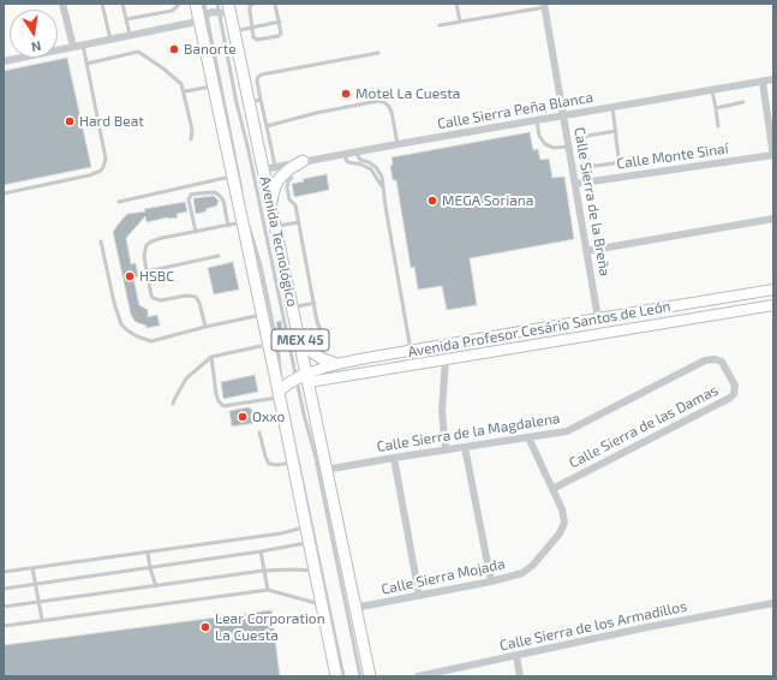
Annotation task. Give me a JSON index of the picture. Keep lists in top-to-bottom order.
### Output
{
  "streets": {
    "main road": ["Avenida Tecnológico", "MEX 45"],
    "street": [
      "Calle Sierra Peña Blanca",
      "Calle Monte Sinaí",
      "Calle Sierra de la Breña",
      "Avenida Profesor Cesário Santos de León",
      "Calle Sierra de las Damas",
      "Calle Sierra de la Magdalena",
      "Calle Sierra Mojada",
      "Calle Sierra de los Armadillos"
    ]
  },
  "crossings": [
    ["Calle Sierra Peña Blanca", "Calle Sierra de la Breña"],
    ["Calle Sierra Peña Blanca", "Avenida Tecnológico"],
    ["Calle Monte Sinaí", "Calle Sierra de la Breña"],
    ["Calle Sierra de la Breña", "Avenida Profesor Cesário Santos de León"],
    ["Avenida Tecnológico", "Avenida Profesor Cesário Santos de León"],
    ["Avenida Tecnológico", "Calle Sierra de la Magdalena"],
    ["Avenida Tecnológico", "Calle Sierra Mojada"],
    ["Calle Sierra de las Damas", "Calle Sierra de la Magdalena"],
    ["Calle Sierra de las Damas", "Calle Sierra Mojada"]
  ],
  "places": [
    "Banorte",
    "Motel La Cuesta",
    "Hard Beat",
    "MEGA Soriana",
    "HSBC",
    "Oxxo",
    "Lear Corporation La Cuesta"
  ],
  "north": "bottom"
}
